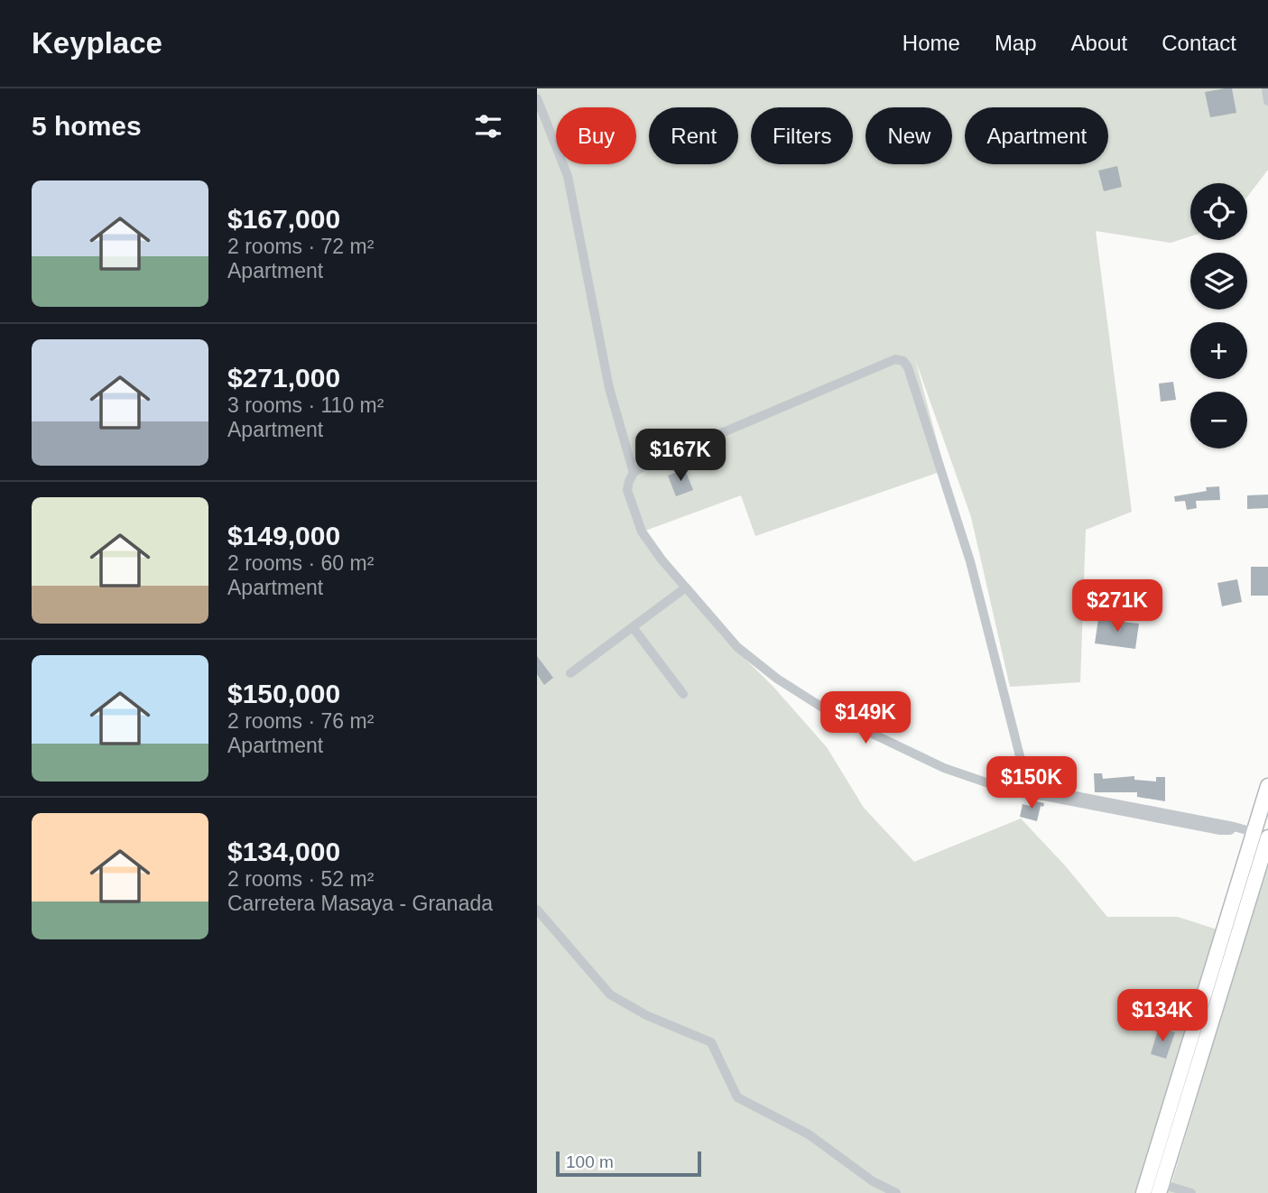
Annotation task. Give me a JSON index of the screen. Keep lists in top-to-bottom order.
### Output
{
  "scale_bar": "100 m",
  "page": {
    "header": "Keyplace",
    "nav": [
      "Home",
      "Map",
      "About",
      "Contact"
    ],
    "heading": "5 homes",
    "chip": [
      "Buy",
      "Rent",
      "Filters",
      "New",
      "Apartment"
    ],
    "list": [
      {
        "name": "$167,000",
        "note": "2 rooms · 72 m² · Apartment"
      },
      {
        "name": "$271,000",
        "note": "3 rooms · 110 m² · Apartment"
      },
      {
        "name": "$149,000",
        "note": "2 rooms · 60 m² · Apartment"
      },
      {
        "name": "$150,000",
        "note": "2 rooms · 76 m² · Apartment"
      },
      {
        "name": "$134,000",
        "note": "2 rooms · 52 m² · Carretera Masaya - Granada"
      }
    ],
    "map_buttons": ["+", "−"],
    "price": [
      "$167K",
      "$271K",
      "$149K",
      "$150K",
      "$134K"
    ],
    "scale": "100 m"
  }
}
